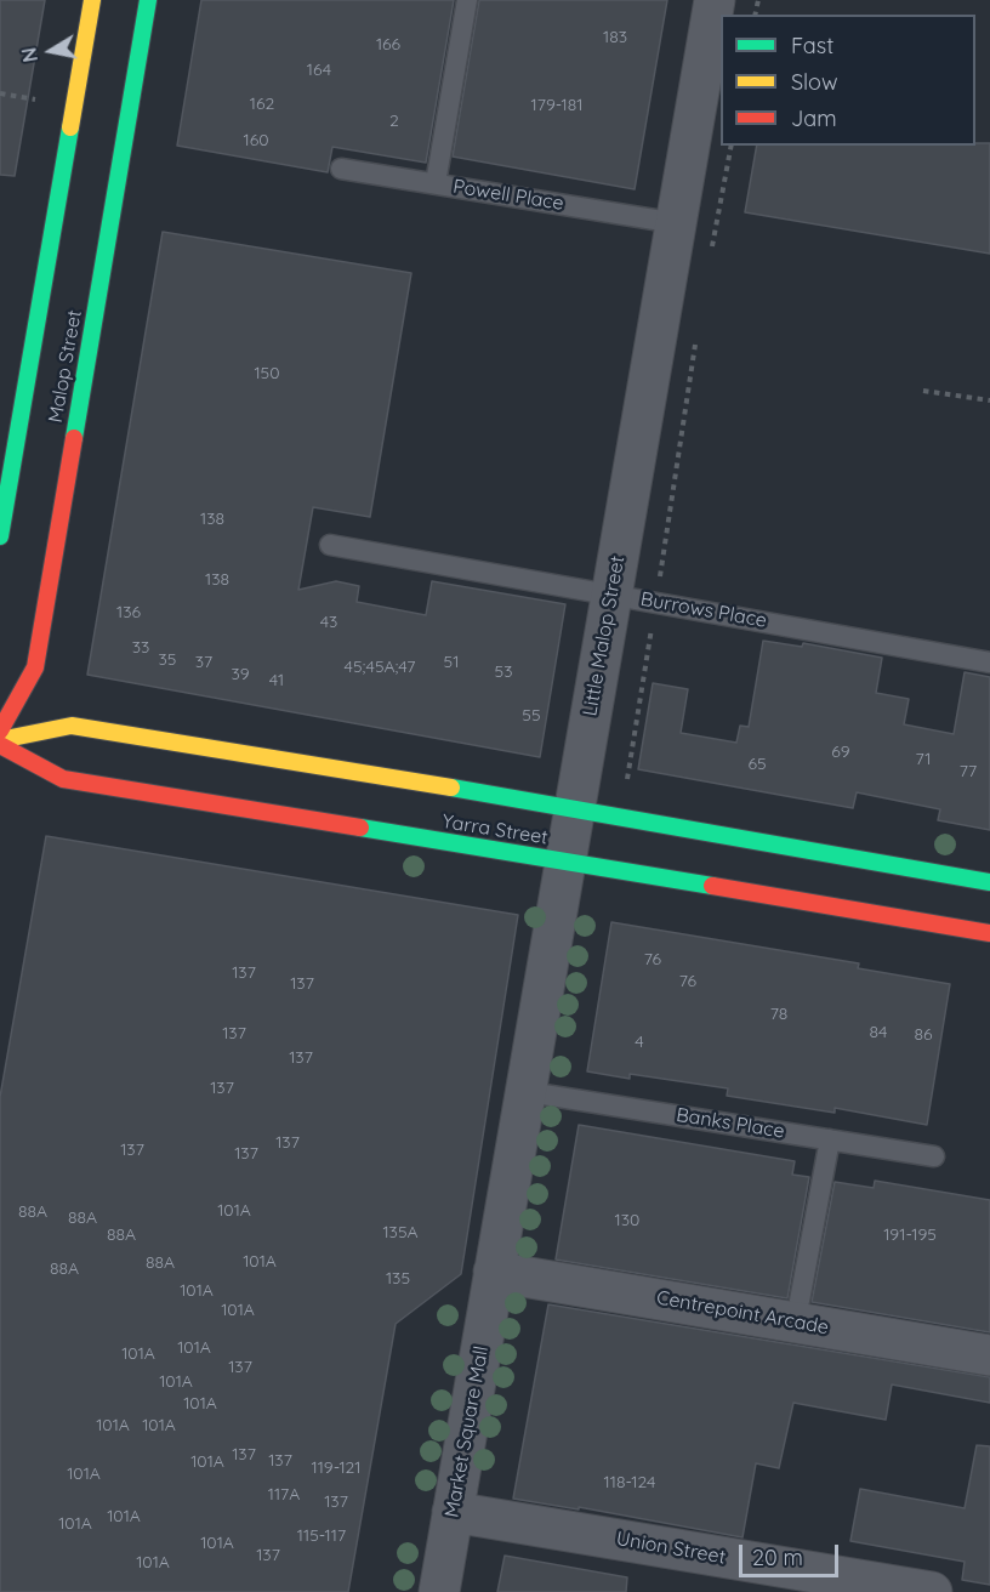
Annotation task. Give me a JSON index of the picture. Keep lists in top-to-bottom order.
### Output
{
  "streets": {
    "street": [
      "Malop Street",
      "Little Malop Street",
      "Yarra Street",
      "Centrepoint Arcade",
      "Market Square Mall",
      "Union Street"
    ],
    "lane": ["Powell Place", "Burrows Place", "Banks Place"]
  },
  "crossings": [
    ["Powell Place", "Little Malop Street"],
    ["Burrows Place", "Little Malop Street"],
    ["Little Malop Street", "Yarra Street"],
    ["Little Malop Street", "Banks Place"],
    ["Little Malop Street", "Centrepoint Arcade"],
    ["Little Malop Street", "Market Square Mall"],
    ["Centrepoint Arcade", "Market Square Mall"],
    ["Market Square Mall", "Union Street"]
  ],
  "house_numbers": [
    "183",
    "166",
    "164",
    "162",
    "179-181",
    "2",
    "160",
    "150",
    "138",
    "138",
    "136",
    "43",
    "33",
    "35",
    "37",
    "51",
    "45;45A;47",
    "53",
    "39",
    "41",
    "55",
    "69",
    "71",
    "65",
    "77",
    "76",
    "137",
    "76",
    "137",
    "78",
    "84",
    "137",
    "86",
    "4",
    "137",
    "137",
    "137",
    "137",
    "137",
    "101A",
    "88A",
    "88A",
    "130",
    "135A",
    "88A",
    "191-195",
    "101A",
    "88A",
    "88A",
    "135",
    "101A",
    "101A",
    "101A",
    "101A",
    "137",
    "101A",
    "101A",
    "101A",
    "101A",
    "137",
    "137",
    "101A",
    "119-121",
    "101A",
    "118-124",
    "117A",
    "137",
    "101A",
    "101A",
    "115-117",
    "101A",
    "137",
    "101A"
  ],
  "legend": ["Fast", "Slow", "Jam"],
  "scale_bar": "20 m",
  "north": "left"
}
